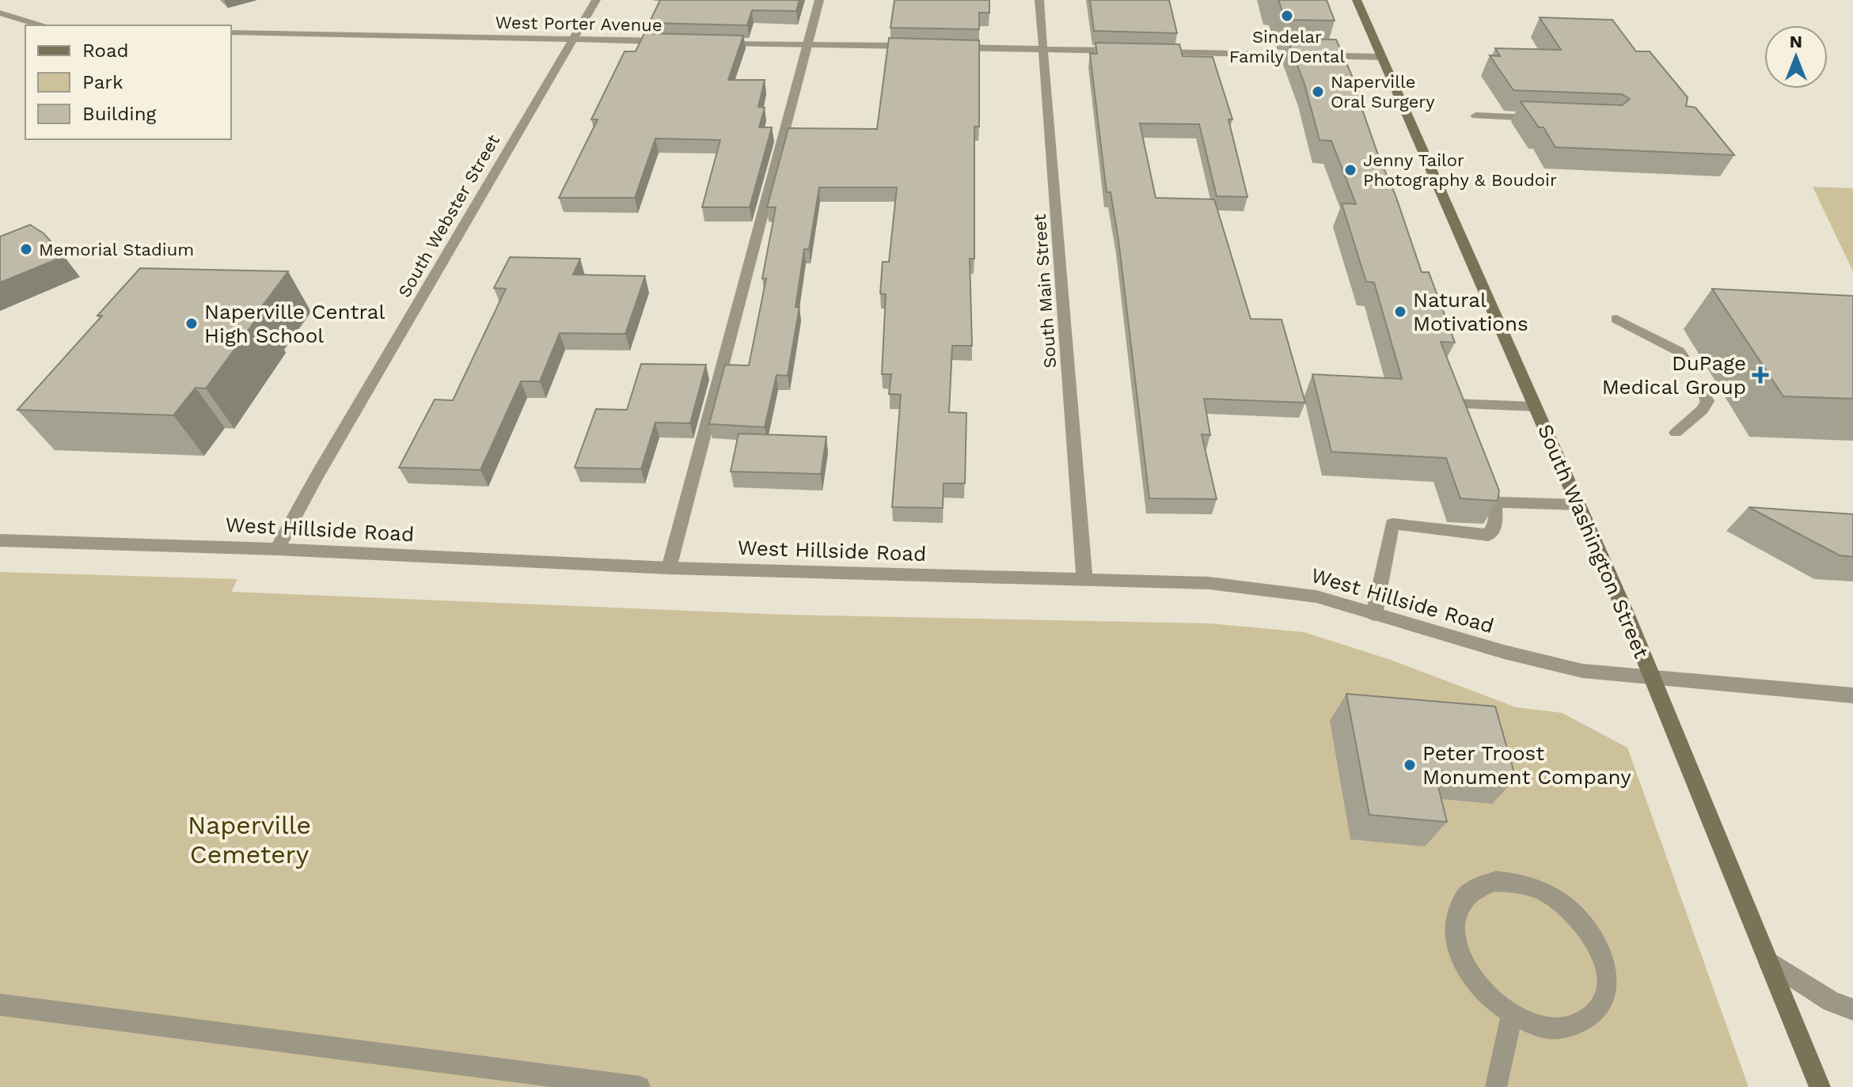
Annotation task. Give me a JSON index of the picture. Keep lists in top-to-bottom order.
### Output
{
  "streets": {
    "main road": ["South Washington Street"],
    "street": [
      "West Porter Avenue",
      "South Webster Street",
      "South Main Street",
      "West Hillside Road"
    ]
  },
  "crossings": [
    ["West Porter Avenue", "South Webster Street"],
    ["South Webster Street", "West Hillside Road"],
    ["South Main Street", "West Hillside Road"],
    ["West Hillside Road", "South Washington Street"]
  ],
  "parks": ["Naperville Cemetery"],
  "places": {
    "other": [
      "Sindelar Family Dental",
      "Naperville Oral Surgery",
      "Jenny Tailor Photography & Boudoir",
      "Memorial Stadium",
      "Natural Motivations",
      "Naperville Central High School",
      "Peter Troost Monument Company"
    ],
    "health": ["DuPage Medical Group"]
  },
  "legend": ["Road", "Park", "Building"],
  "north": "top"
}
